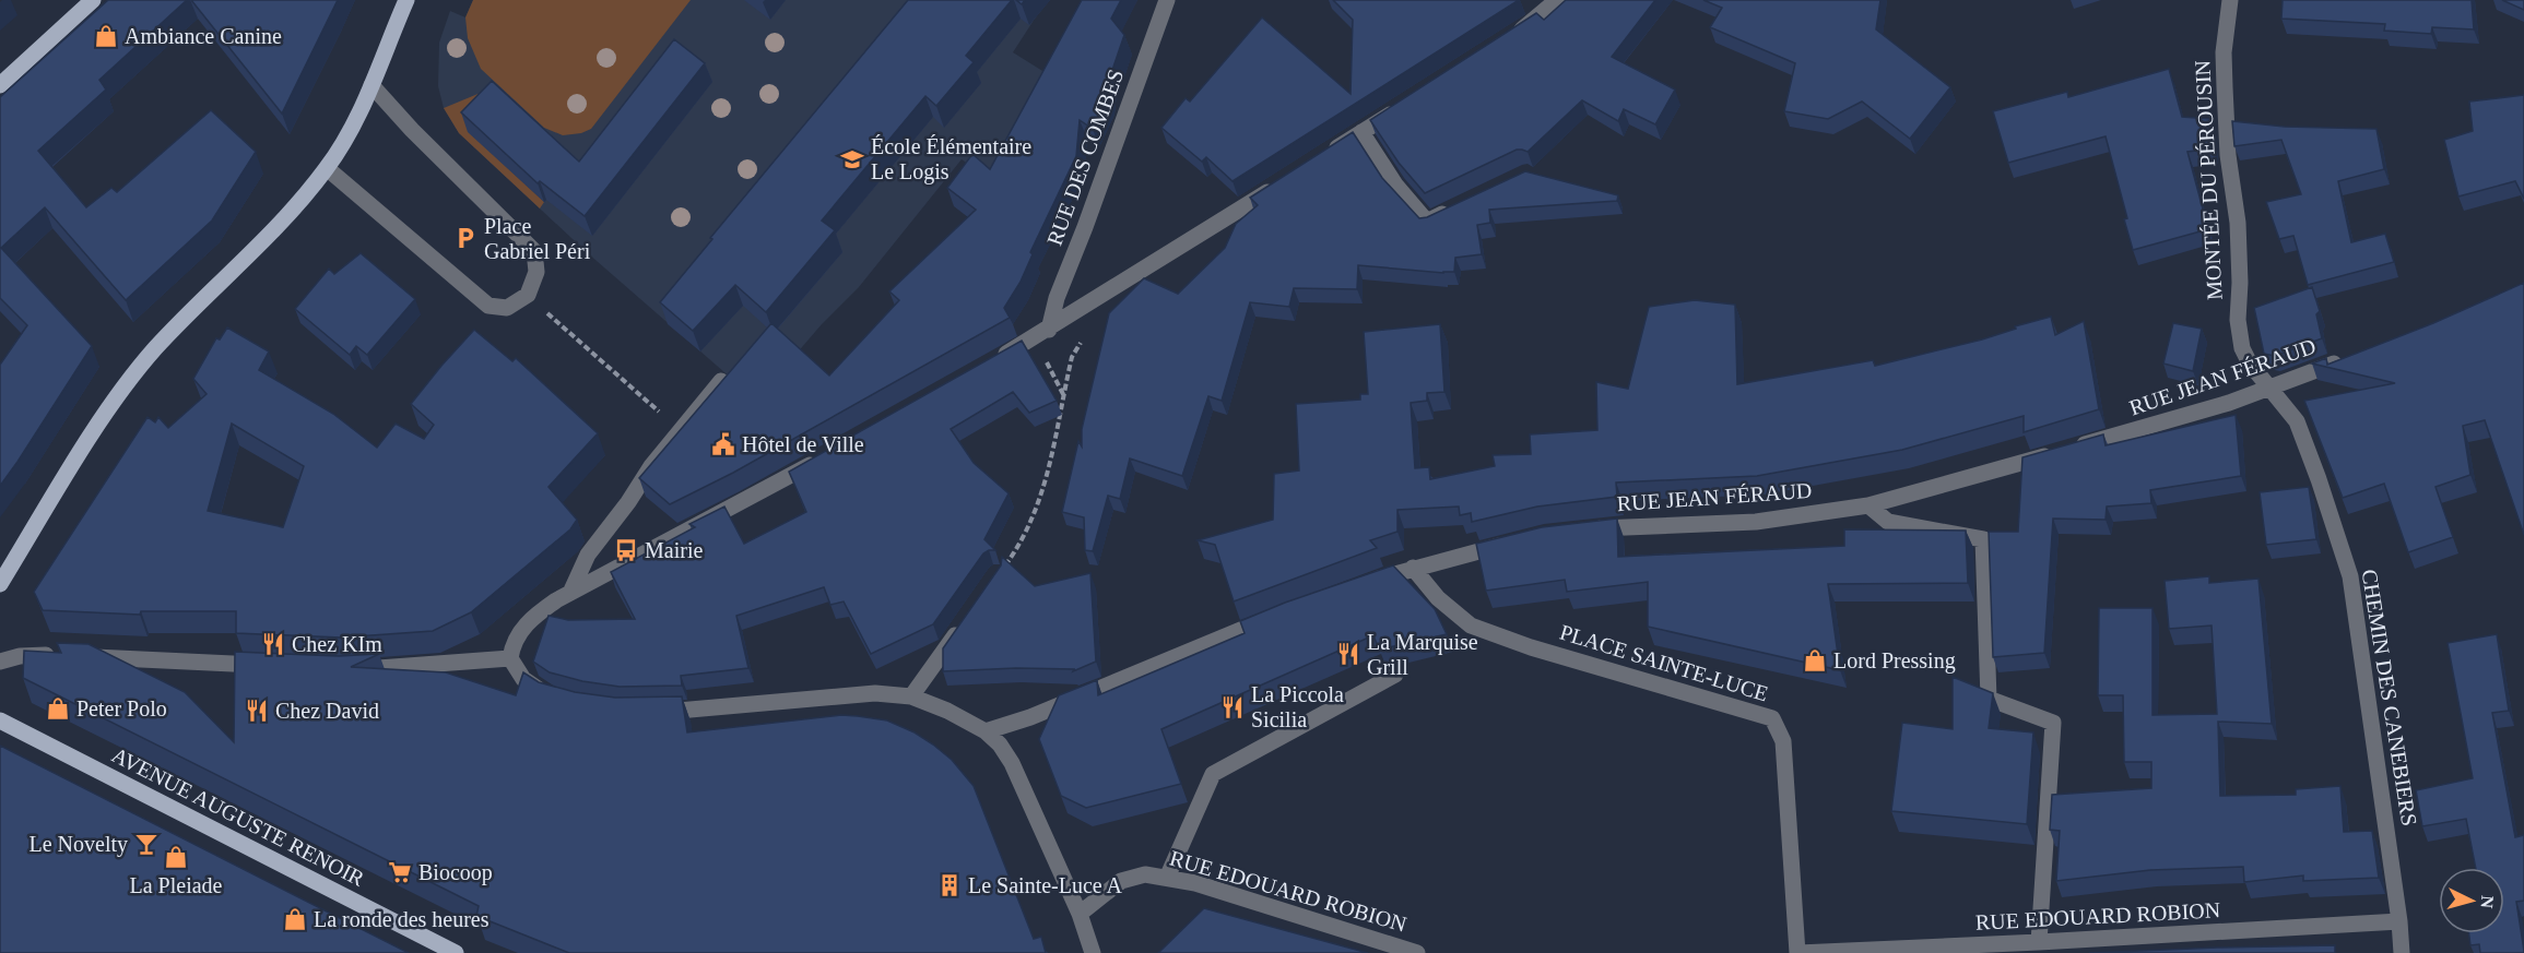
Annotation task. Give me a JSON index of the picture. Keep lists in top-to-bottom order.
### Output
{
  "streets": {
    "main road": ["AVENUE AUGUSTE RENOIR"],
    "street": [
      "RUE DES COMBES",
      "MONTÉE DU PÉROUSIN",
      "RUE JEAN FÉRAUD",
      "PLACE SAINTE-LUCE",
      "CHEMIN DES CANEBIERS",
      "RUE EDOUARD ROBION"
    ]
  },
  "crossings": [
    ["MONTÉE DU PÉROUSIN", "RUE JEAN FÉRAUD"],
    ["MONTÉE DU PÉROUSIN", "CHEMIN DES CANEBIERS"],
    ["RUE JEAN FÉRAUD", "CHEMIN DES CANEBIERS"],
    ["PLACE SAINTE-LUCE", "RUE EDOUARD ROBION"],
    ["CHEMIN DES CANEBIERS", "RUE EDOUARD ROBION"]
  ],
  "places": {
    "shop": [
      "Ambiance Canine",
      "Lord Pressing",
      "Peter Polo",
      "La Pleiade",
      "La ronde des heures"
    ],
    "school or university": ["École Élémentaire Le Logis"],
    "parking": ["Place Gabriel Péri"],
    "public building": ["Hôtel de Ville"],
    "bus stop": ["Mairie"],
    "restaurant": [
      "Chez KIm",
      "La Marquise Grill",
      "La Piccola Sicilia",
      "Chez David"
    ],
    "bar": ["Le Novelty"],
    "supermarket": ["Biocoop"],
    "building": ["Le Sainte-Luce A"]
  },
  "north": "right"
}
